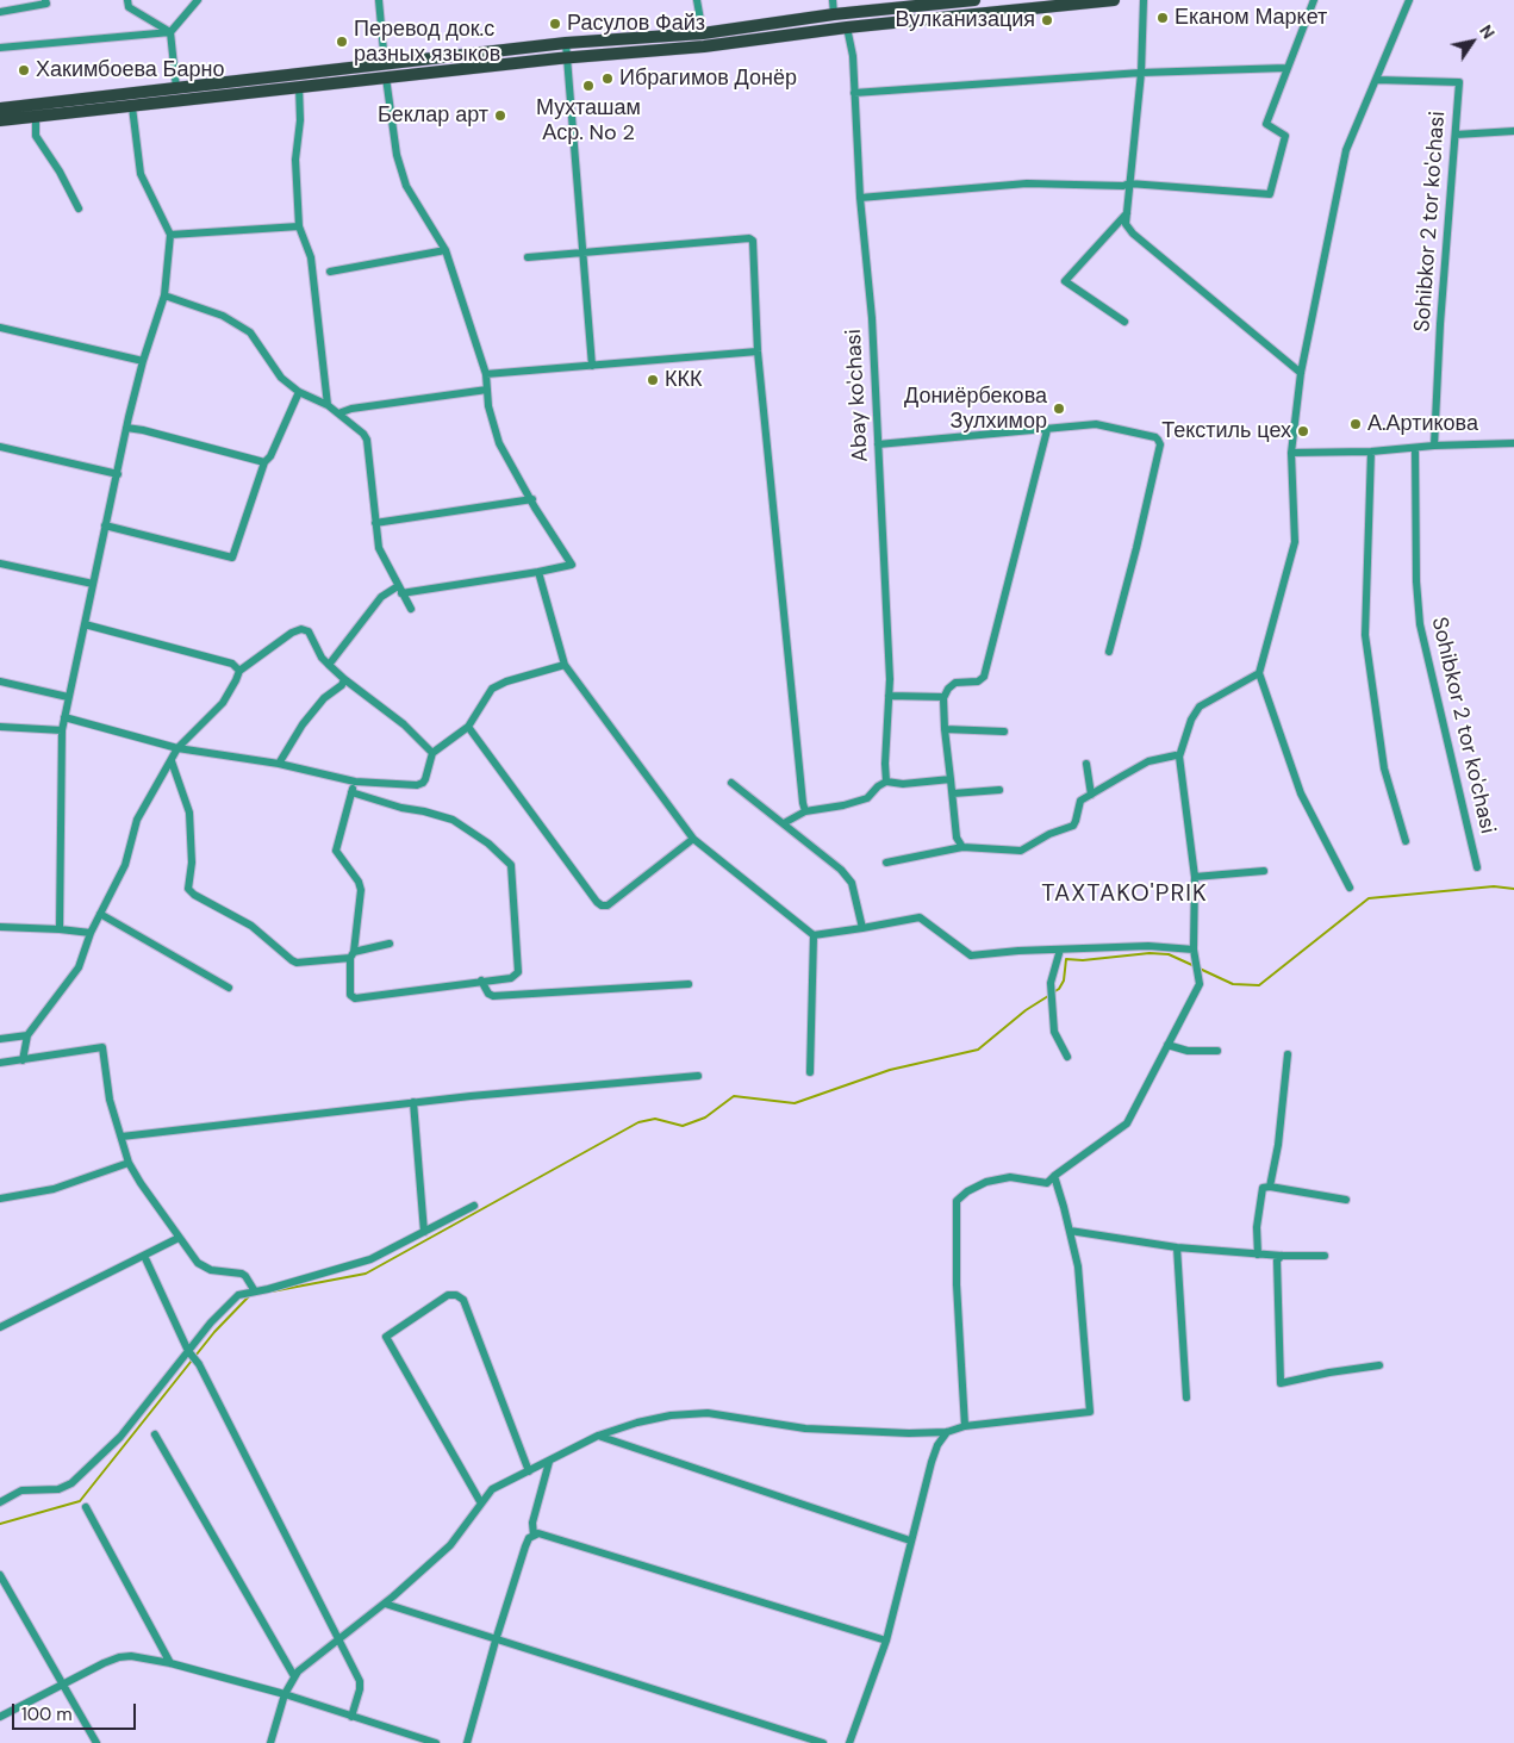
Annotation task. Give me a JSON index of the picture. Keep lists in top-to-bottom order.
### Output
{
  "streets": {
    "street": ["Sohibkor 2 tor ko'chasi", "Abay ko'chasi"]
  },
  "districts": ["TAXTAKO'PRIK"],
  "places": [
    "Еканом Маркет",
    "Вулканизация",
    "Расулов Файз",
    "Перевод док.с разных языков",
    "Хакимбоева Барно",
    "Ибрагимов Донёр",
    "Мухташам Аср. No 2",
    "Беклар арт",
    "ККК",
    "Дониёрбекова Зулхимор",
    "А.Артикова",
    "Текстиль цех"
  ],
  "scale_bar": "100 m",
  "north": "top right"
}
